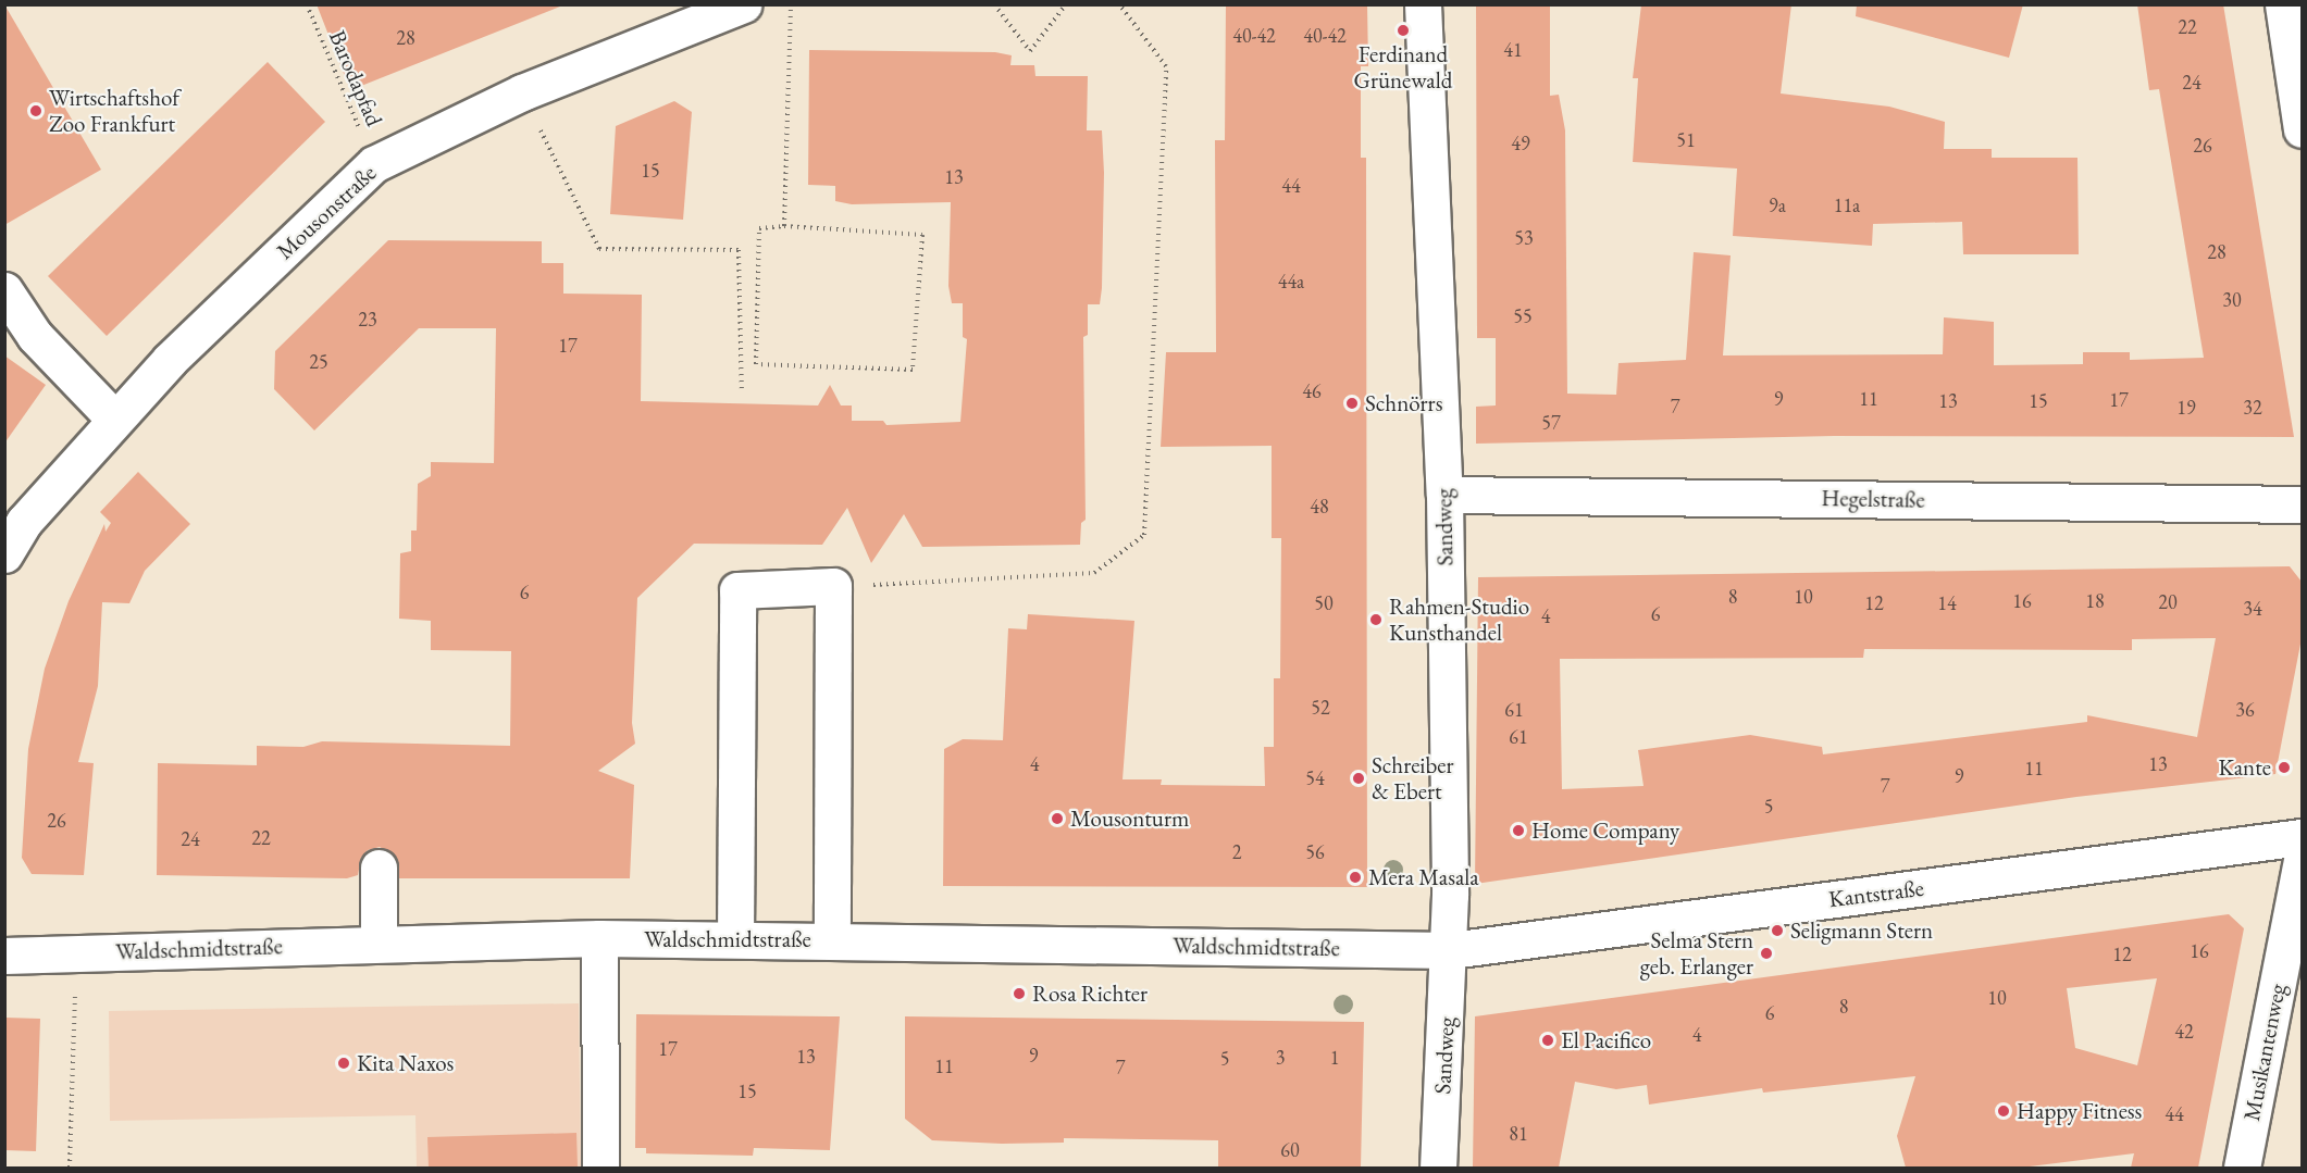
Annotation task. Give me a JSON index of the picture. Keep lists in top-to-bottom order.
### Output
{
  "streets": {
    "street": [
      "Mousonstraße",
      "Hegelstraße",
      "Sandweg",
      "Kantstraße",
      "Waldschmidtstraße",
      "Musikantenweg"
    ],
    "path": ["Barodapfad"]
  },
  "crossings": [
    ["Barodapfad", "Mousonstraße"],
    ["Hegelstraße", "Sandweg"],
    ["Sandweg", "Kantstraße"],
    ["Sandweg", "Waldschmidtstraße"],
    ["Kantstraße", "Waldschmidtstraße"]
  ],
  "places": [
    "Ferdinand Grünewald",
    "Wirtschaftshof Zoo Frankfurt",
    "Schnörrs",
    "Rahmen-Studio Kunsthandel",
    "Kante",
    "Schreiber & Ebert",
    "Mousonturm",
    "Home Company",
    "Mera Masala",
    "Seligmann Stern",
    "Selma Stern geb. Erlanger",
    "Rosa Richter",
    "El Pacifico",
    "Kita Naxos",
    "Happy Fitness"
  ],
  "house_numbers": [
    "22",
    "40-42",
    "40-42",
    "28",
    "41",
    "24",
    "51",
    "49",
    "26",
    "15",
    "13",
    "44",
    "9a",
    "11a",
    "53",
    "28",
    "44a",
    "30",
    "55",
    "23",
    "17",
    "25",
    "46",
    "9",
    "11",
    "17",
    "13",
    "15",
    "7",
    "19",
    "32",
    "57",
    "48",
    "6",
    "8",
    "10",
    "16",
    "18",
    "20",
    "50",
    "12",
    "14",
    "34",
    "6",
    "4",
    "52",
    "61",
    "36",
    "61",
    "4",
    "13",
    "11",
    "9",
    "54",
    "7",
    "5",
    "26",
    "22",
    "24",
    "2",
    "56",
    "16",
    "12",
    "10",
    "8",
    "6",
    "42",
    "4",
    "17",
    "9",
    "13",
    "3",
    "1",
    "5",
    "11",
    "7",
    "15",
    "44",
    "81",
    "60"
  ]
}
